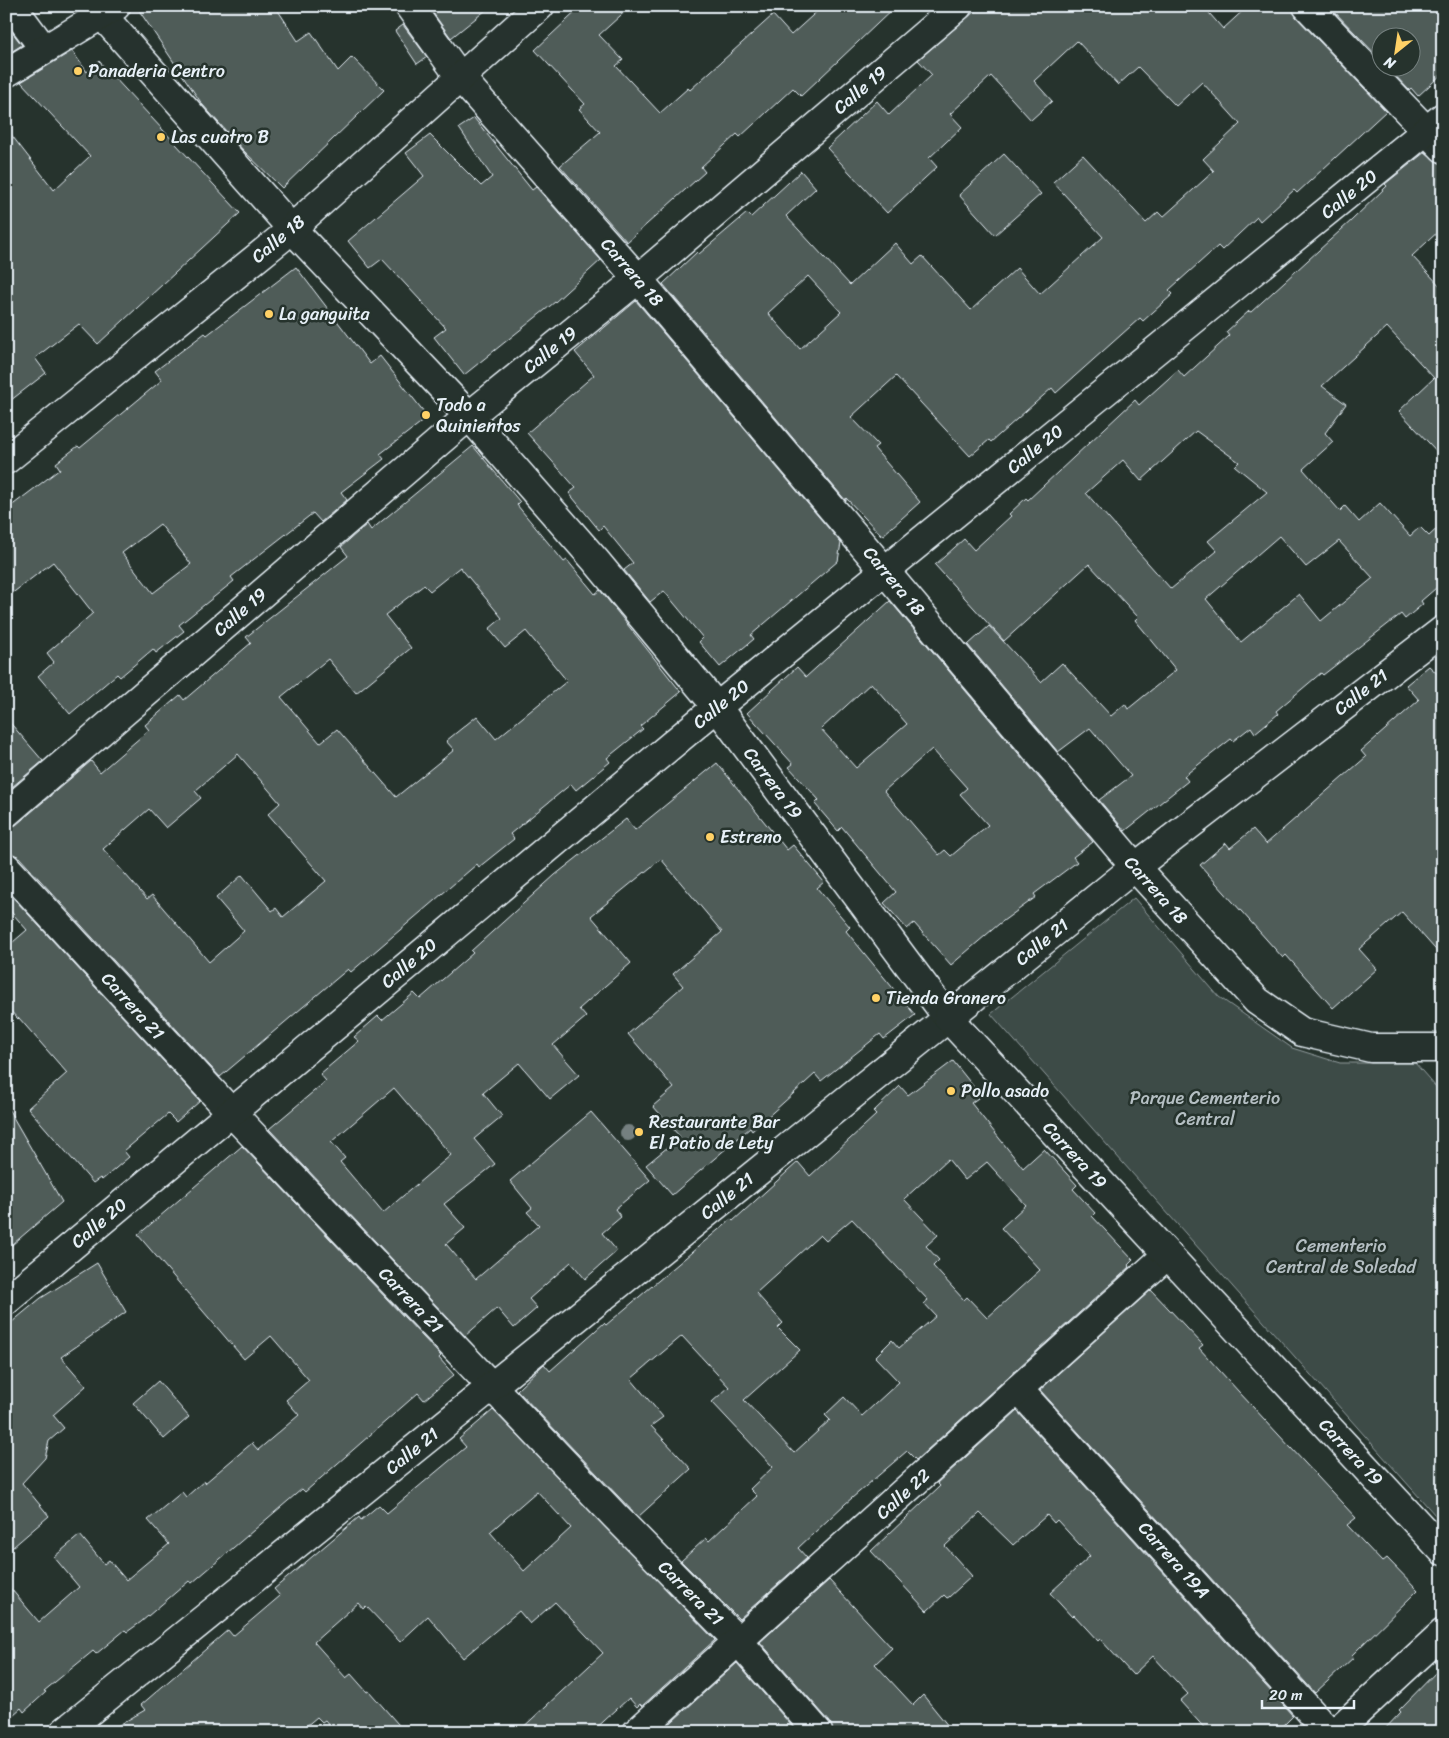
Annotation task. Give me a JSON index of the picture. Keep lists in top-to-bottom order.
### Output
{
  "streets": {
    "street": [
      "Calle 19",
      "Calle 20",
      "Calle 18",
      "Carrera 18",
      "Calle 21",
      "Carrera 19",
      "Carrera 21",
      "Calle 22",
      "Carrera 19A"
    ]
  },
  "crossings": [
    ["Calle 19", "Carrera 18"],
    ["Calle 19", "Carrera 19"],
    ["Calle 20", "Carrera 18"],
    ["Calle 20", "Carrera 19"],
    ["Calle 20", "Carrera 21"],
    ["Calle 18", "Carrera 18"],
    ["Calle 18", "Carrera 19"],
    ["Carrera 18", "Calle 21"],
    ["Calle 21", "Carrera 19"],
    ["Calle 21", "Carrera 21"],
    ["Carrera 19", "Calle 22"],
    ["Carrera 21", "Calle 22"],
    ["Calle 22", "Carrera 19A"]
  ],
  "parks": ["Parque Cementerio Central", "Cementerio Central de Soledad"],
  "places": [
    "Panaderia Centro",
    "Las cuatro B",
    "La ganguita",
    "Todo a Quinientos",
    "Estreno",
    "Tienda Granero",
    "Pollo asado",
    "Restaurante Bar El Patio de Lety"
  ],
  "scale_bar": "20 m",
  "north": "bottom left"
}
